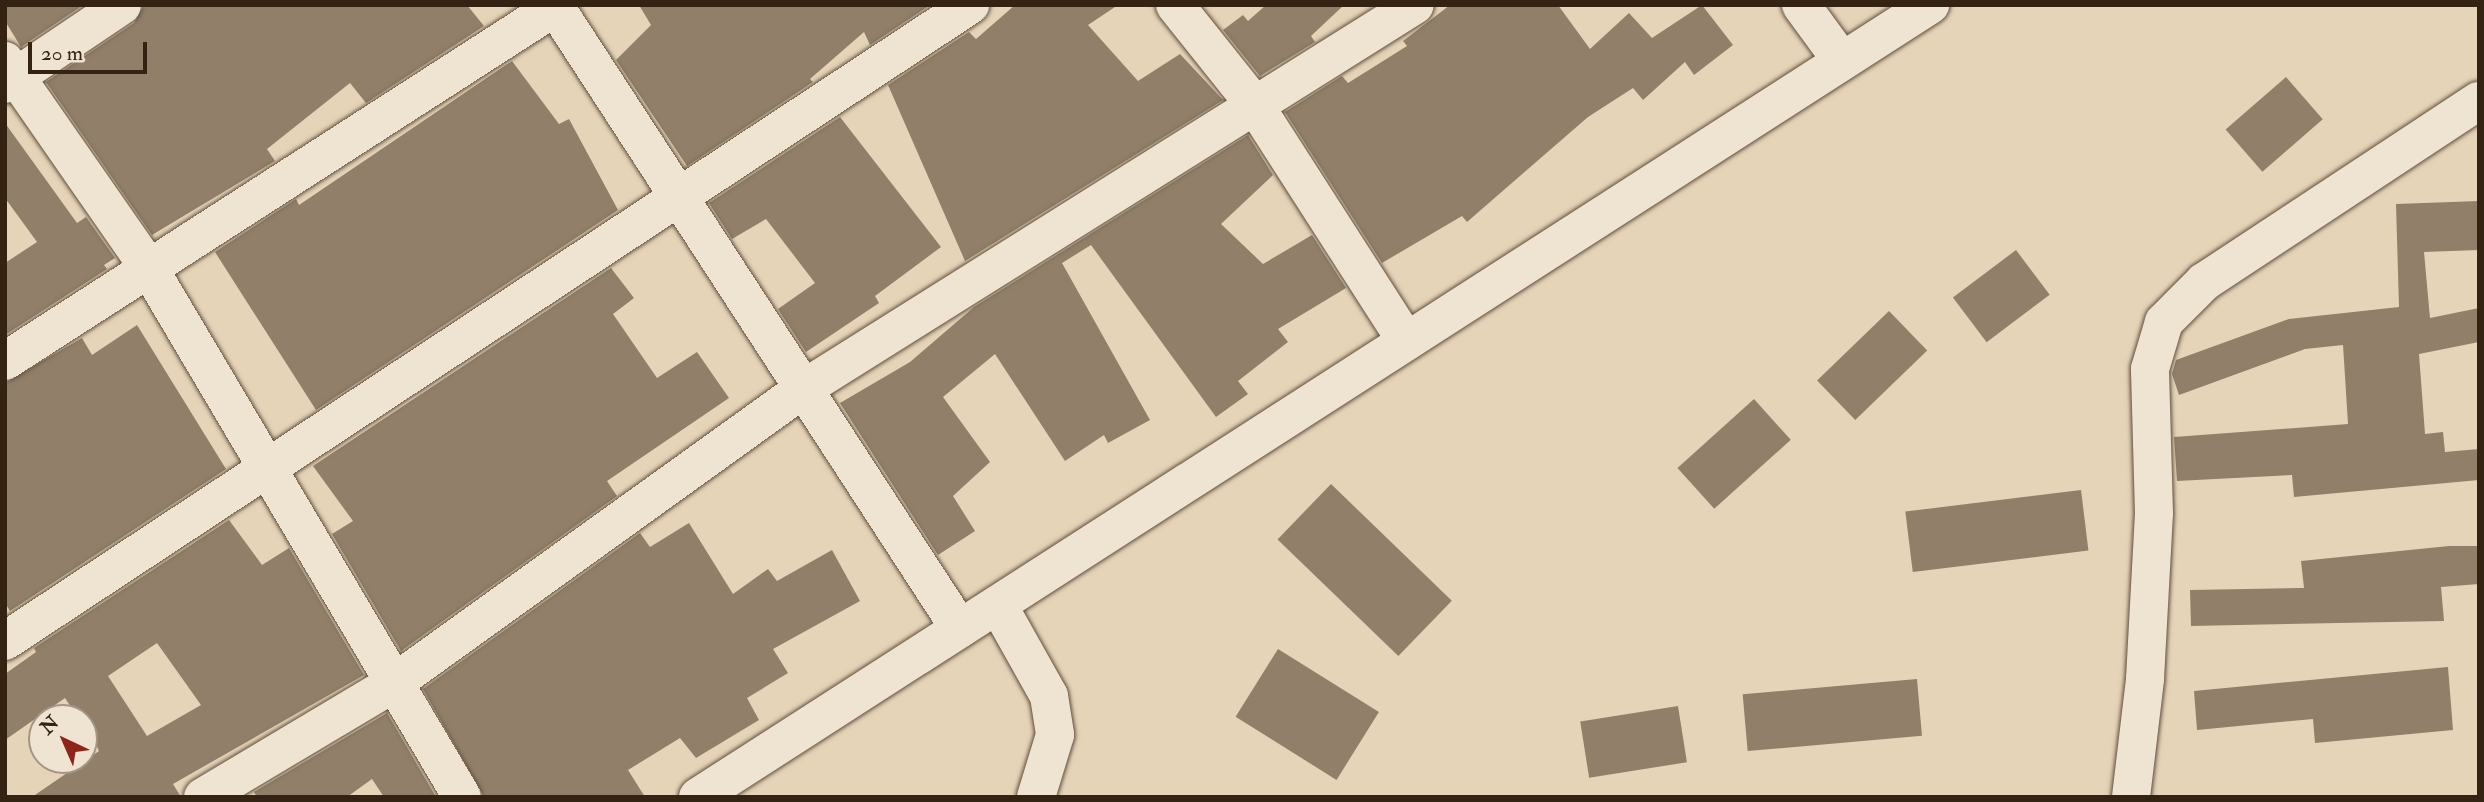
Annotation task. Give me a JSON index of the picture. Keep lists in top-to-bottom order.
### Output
{
  "scale_bar": "20 m",
  "north": "top left"
}
